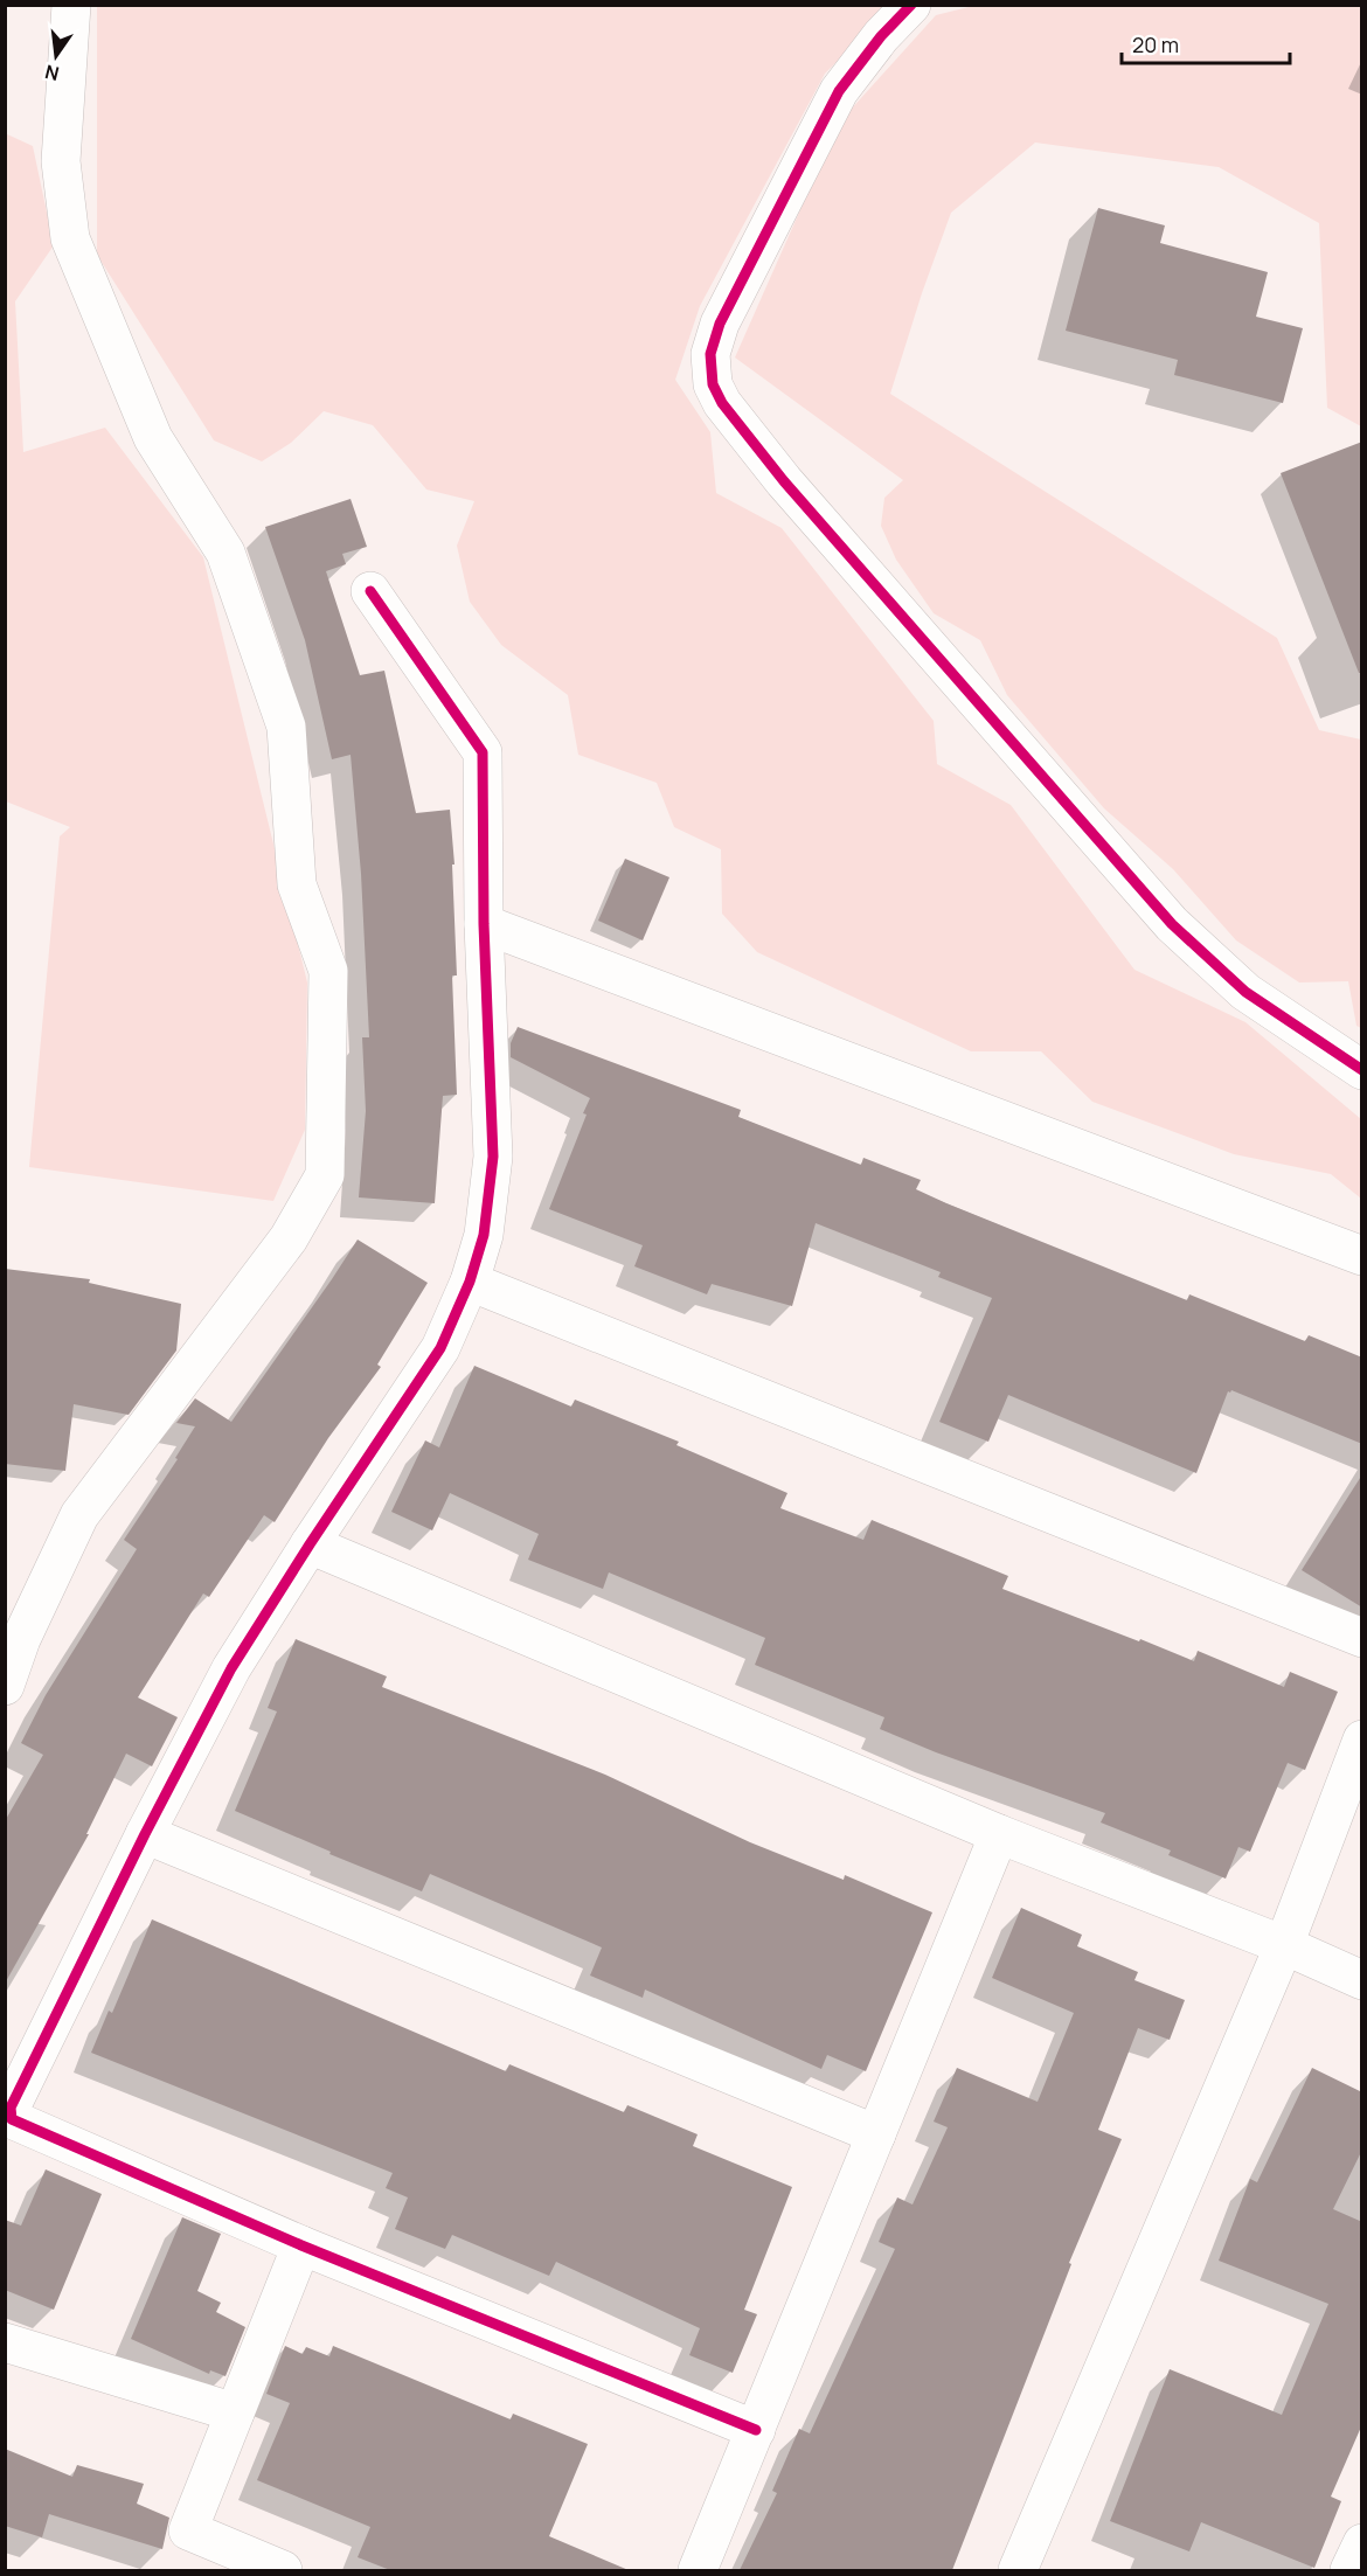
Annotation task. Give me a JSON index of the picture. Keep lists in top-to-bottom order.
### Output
{
  "scale_bar": "20 m",
  "north": "bottom"
}
